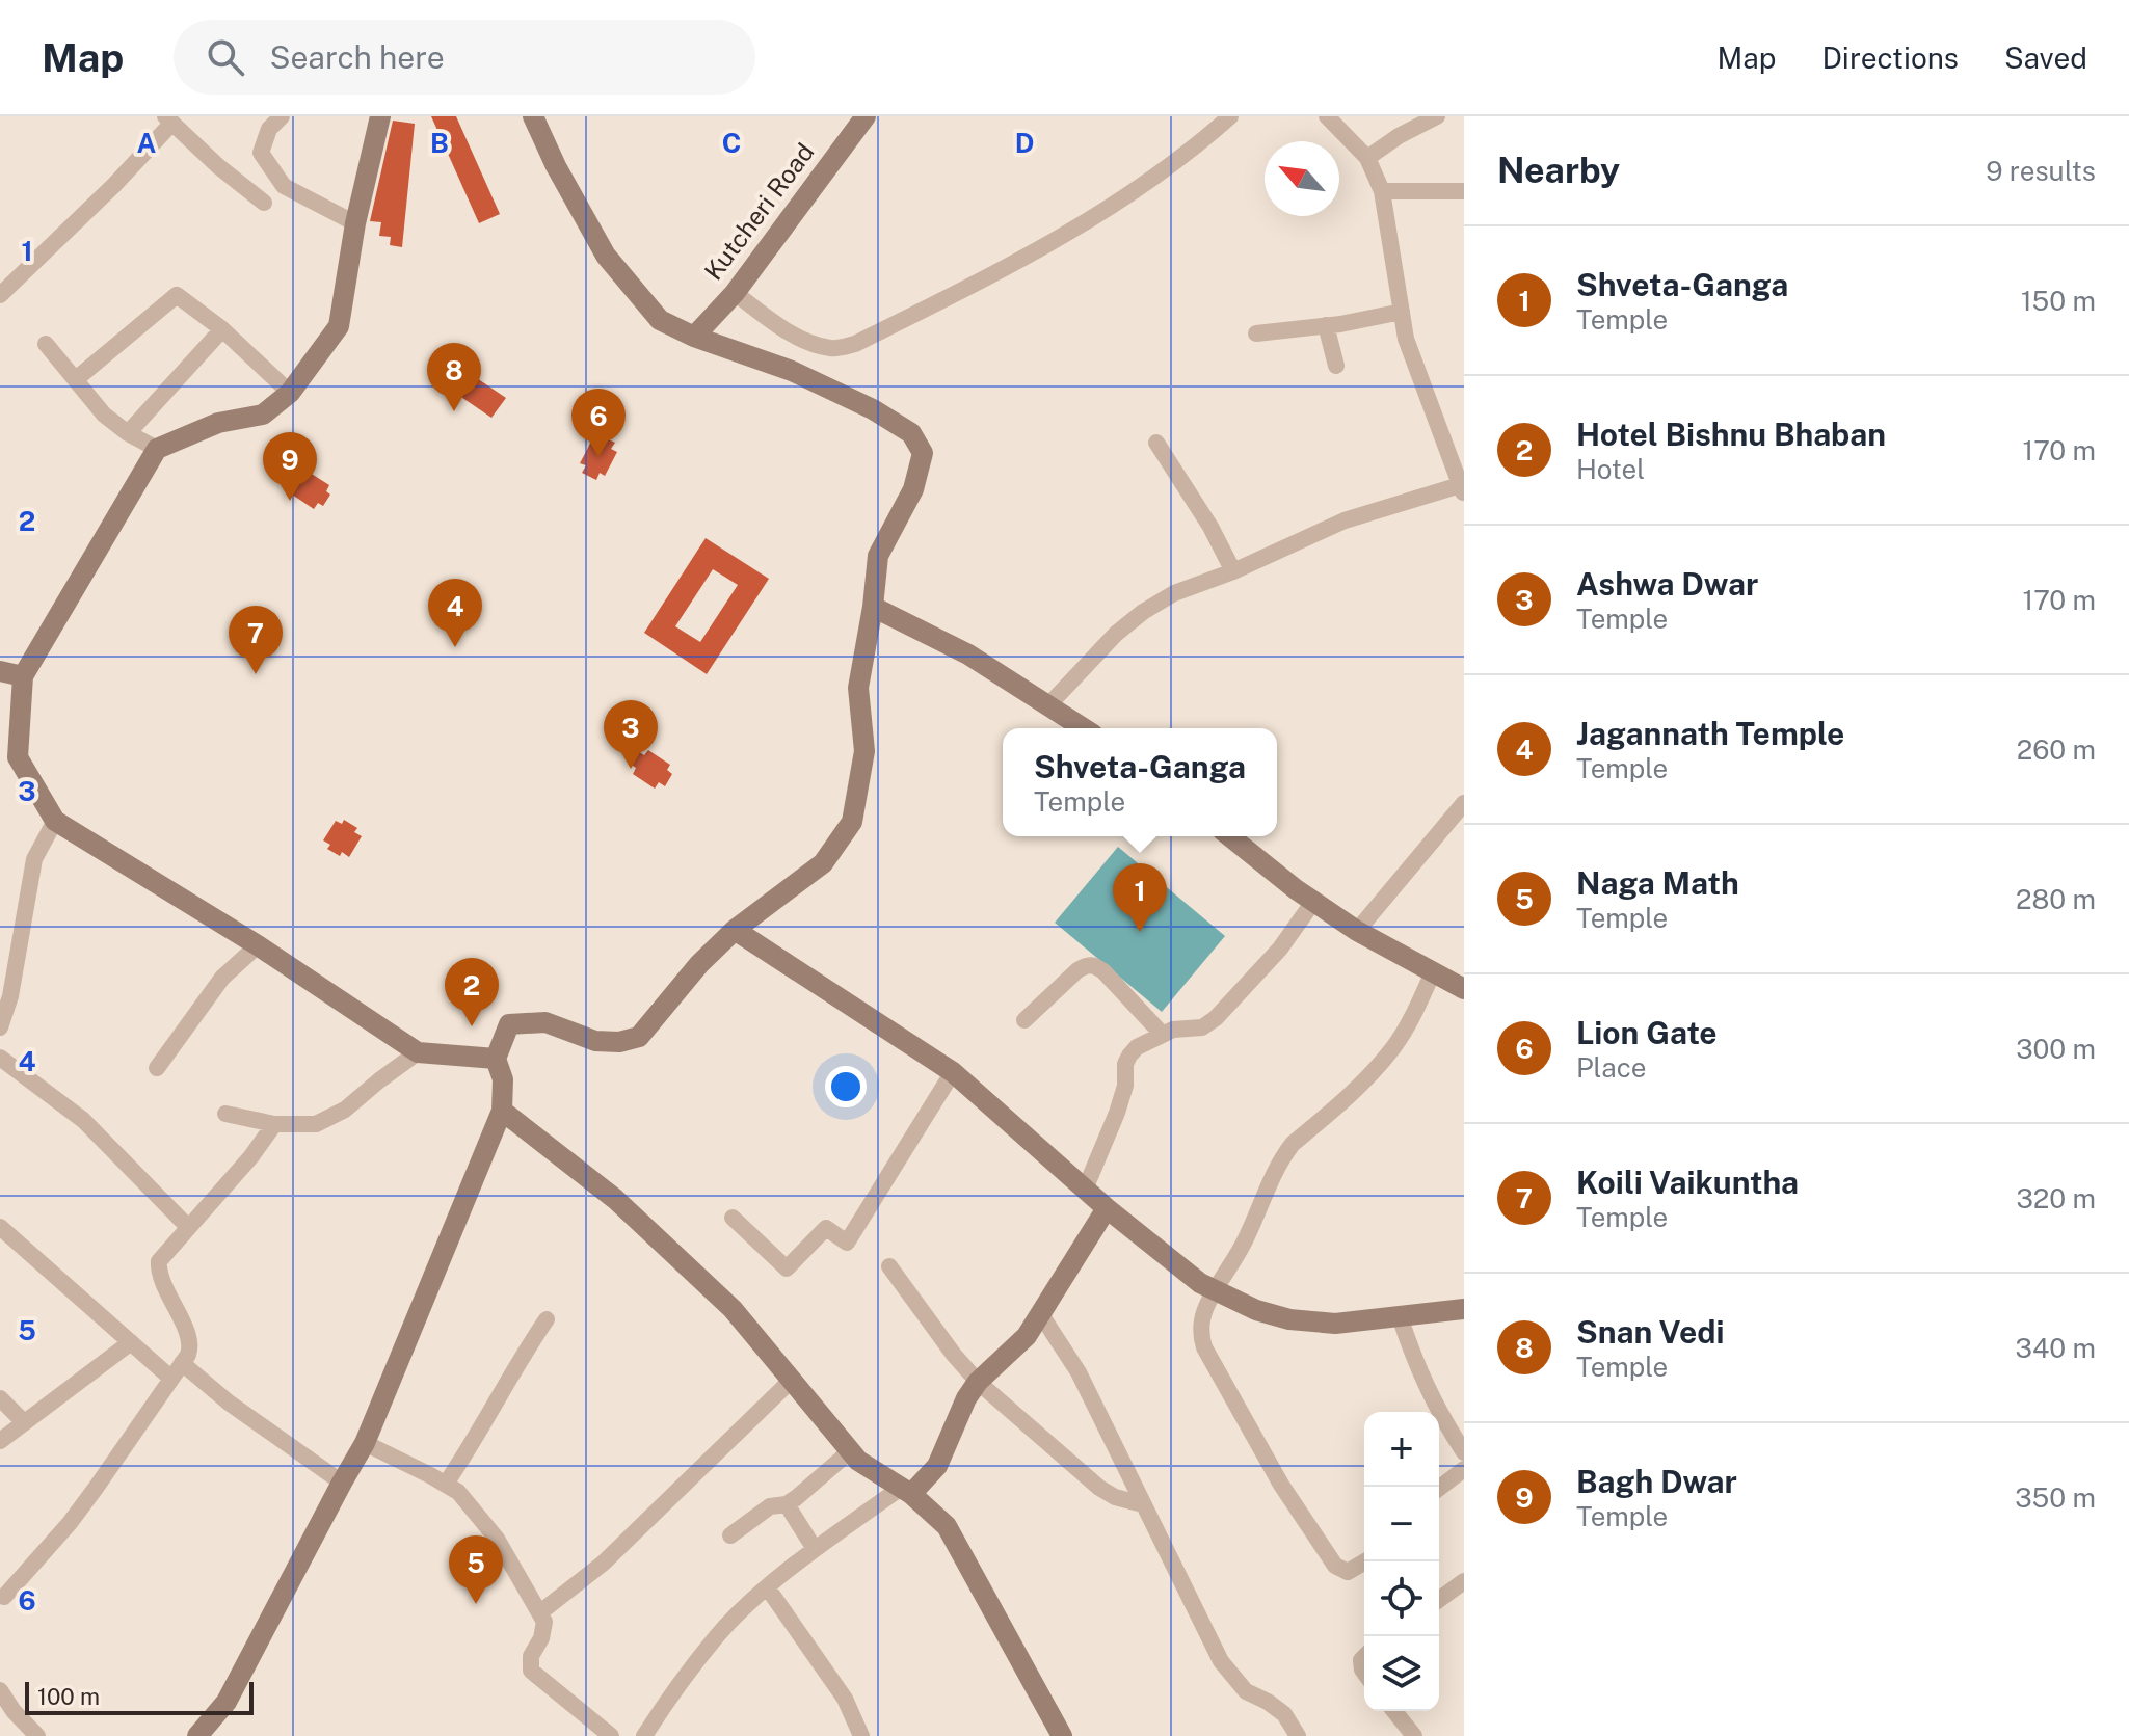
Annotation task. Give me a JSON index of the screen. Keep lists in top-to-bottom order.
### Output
{
  "streets": {
    "street": ["Kutcheri Road"]
  },
  "scale_bar": "100 m",
  "north": "top left",
  "page": {
    "header": "Map",
    "search": "Search here",
    "nav": ["Map", "Directions", "Saved"],
    "heading": ["Nearby", "9 results"],
    "list": [
      {
        "mark": "1",
        "name": "Shveta-Ganga",
        "note": "Temple",
        "value": "150 m"
      },
      {
        "mark": "2",
        "name": "Hotel Bishnu Bhaban",
        "note": "Hotel",
        "value": "170 m"
      },
      {
        "mark": "3",
        "name": "Ashwa Dwar",
        "note": "Temple",
        "value": "170 m"
      },
      {
        "mark": "4",
        "name": "Jagannath Temple",
        "note": "Temple",
        "value": "260 m"
      },
      {
        "mark": "5",
        "name": "Naga Math",
        "note": "Temple",
        "value": "280 m"
      },
      {
        "mark": "6",
        "name": "Lion Gate",
        "note": "Place",
        "value": "300 m"
      },
      {
        "mark": "7",
        "name": "Koili Vaikuntha",
        "note": "Temple",
        "value": "320 m"
      },
      {
        "mark": "8",
        "name": "Snan Vedi",
        "note": "Temple",
        "value": "340 m"
      },
      {
        "mark": "9",
        "name": "Bagh Dwar",
        "note": "Temple",
        "value": "350 m"
      }
    ],
    "pins": [
      "8",
      "6",
      "9",
      "4",
      "7",
      "3",
      "1",
      "2",
      "5"
    ],
    "popup": ["Shveta-Ganga", "Temple"],
    "map_buttons": ["+", "−"],
    "scale": "100 m"
  },
  "grid": {
    "columns": [
      "A",
      "B",
      "C",
      "D"
    ],
    "rows": [
      "1",
      "2",
      "3",
      "4",
      "5",
      "6"
    ]
  }
}
